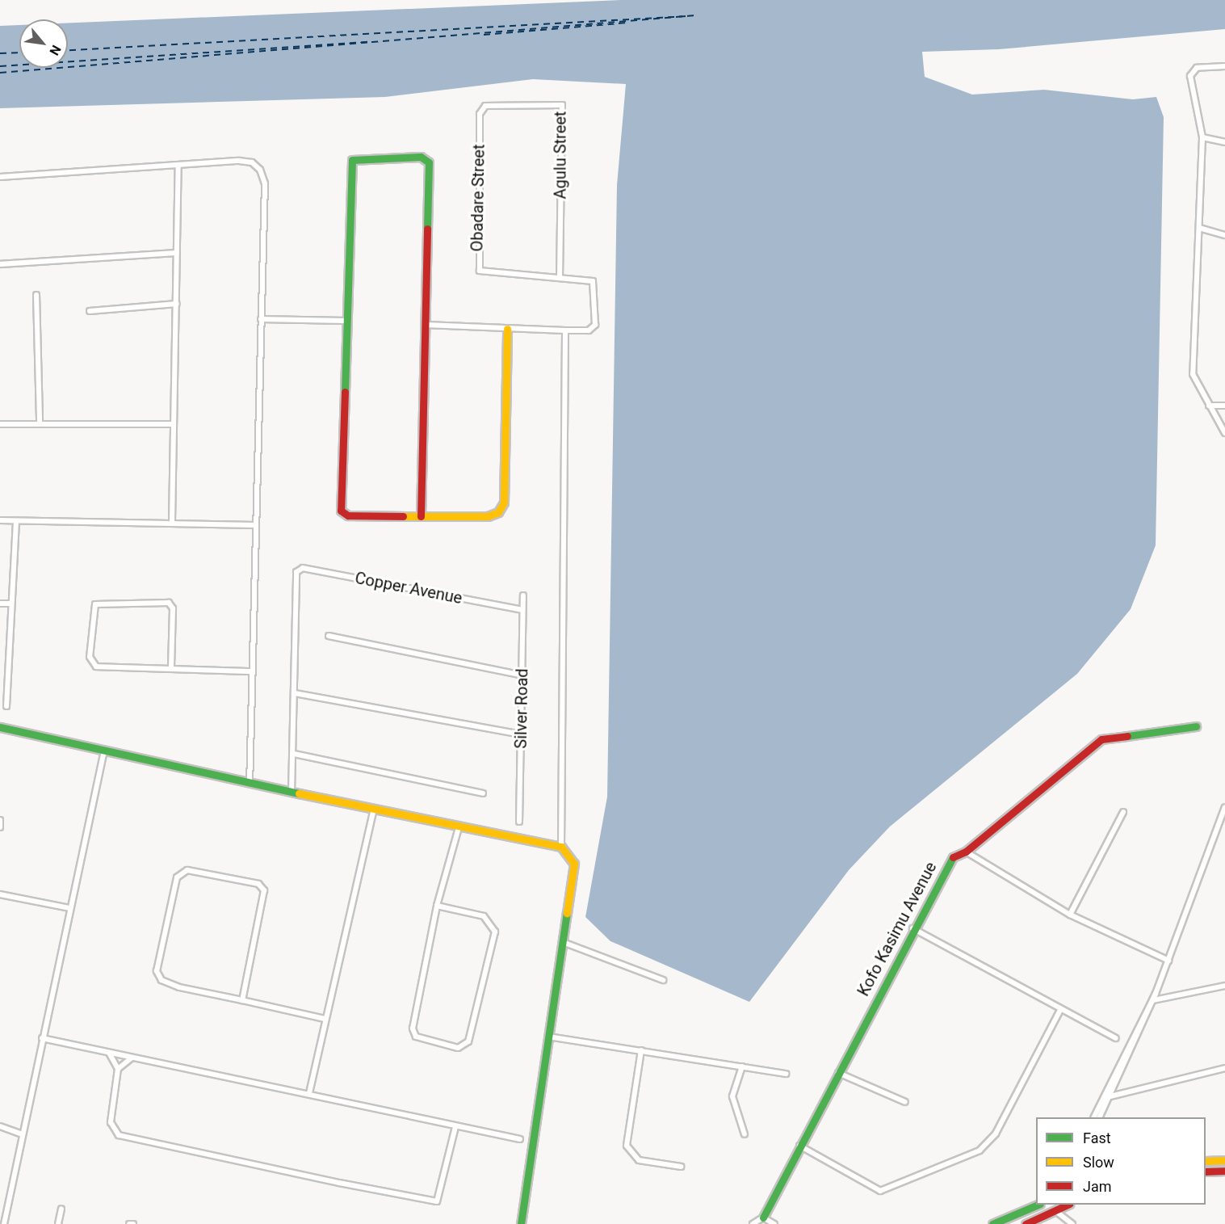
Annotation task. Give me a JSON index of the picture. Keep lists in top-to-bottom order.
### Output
{
  "streets": {
    "street": [
      "Agulu Street",
      "Obadare Street",
      "Copper Avenue",
      "Silver Road",
      "Kofo Kasimu Avenue"
    ]
  },
  "crossings": [
    ["Agulu Street", "Obadare Street"],
    ["Copper Avenue", "Silver Road"]
  ],
  "legend": ["Fast", "Slow", "Jam"],
  "north": "bottom right"
}
